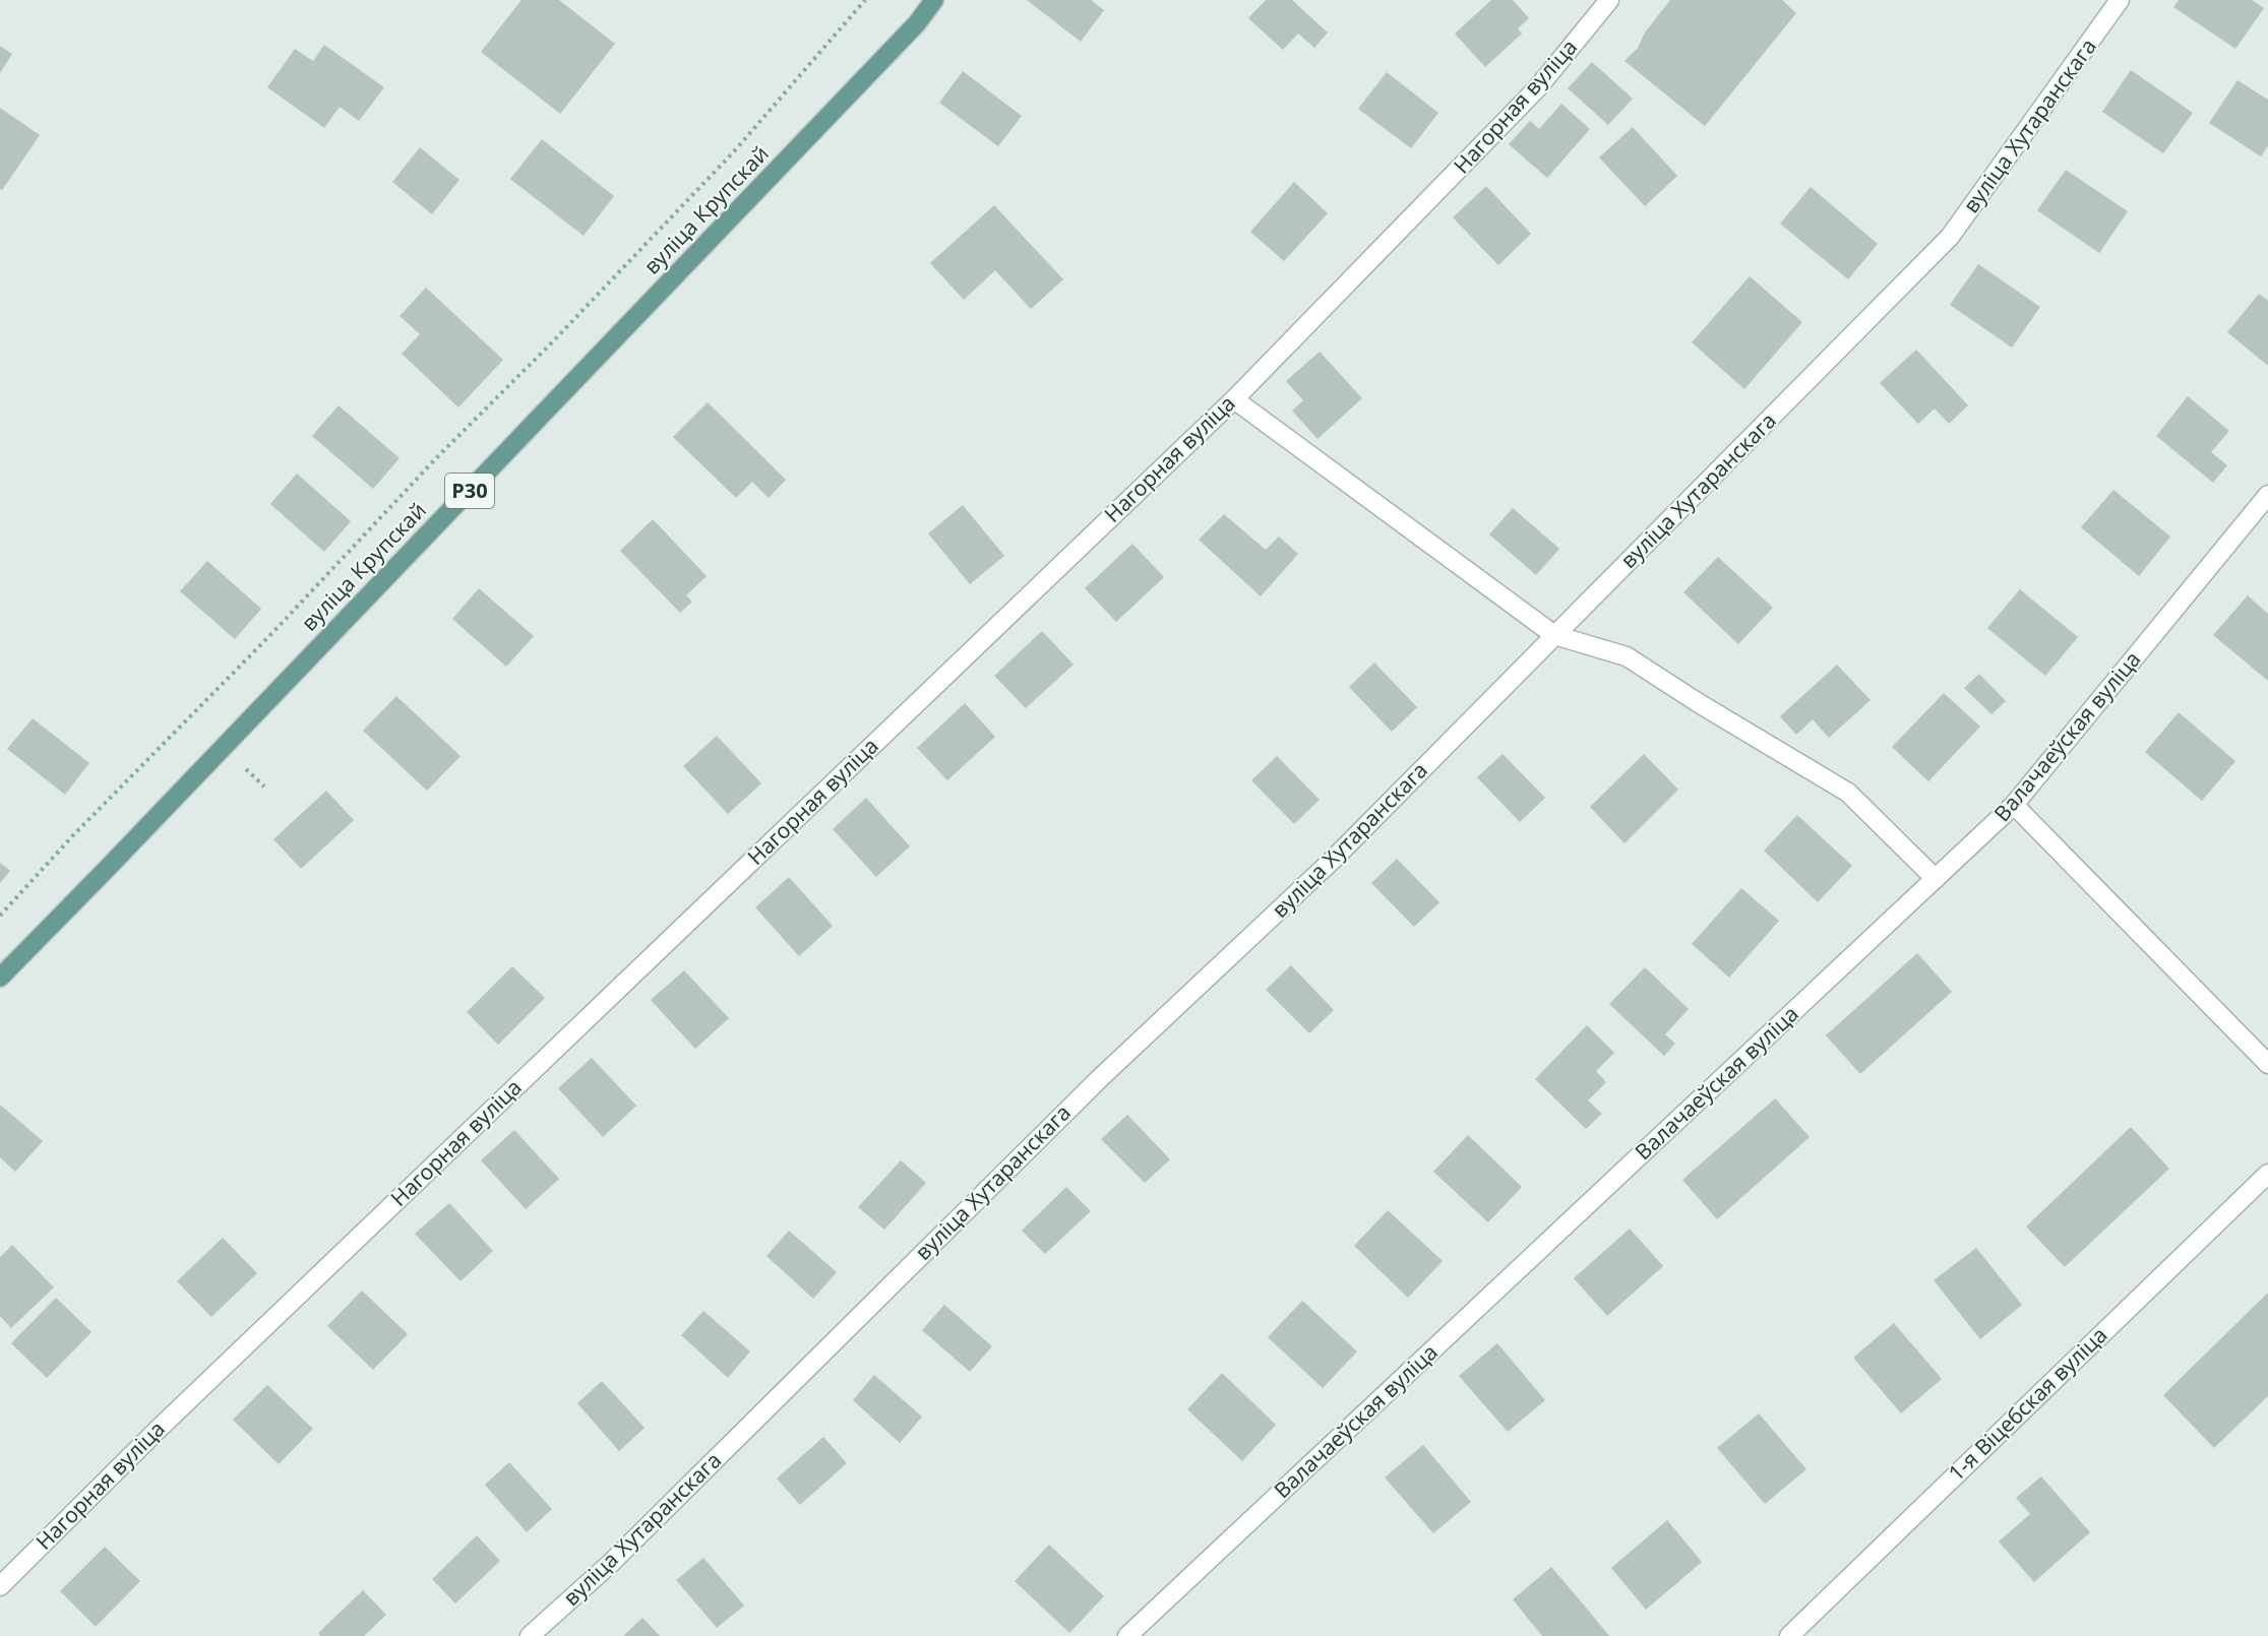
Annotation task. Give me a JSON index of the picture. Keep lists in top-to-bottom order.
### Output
{
  "streets": {
    "main road": ["вуліца Крупскай", "Р30"],
    "street": [
      "Нагорная вуліца",
      "вуліца Хутаранскага",
      "Валачаеўская вуліца",
      "1-я Віцебская вуліца"
    ]
  }
}
